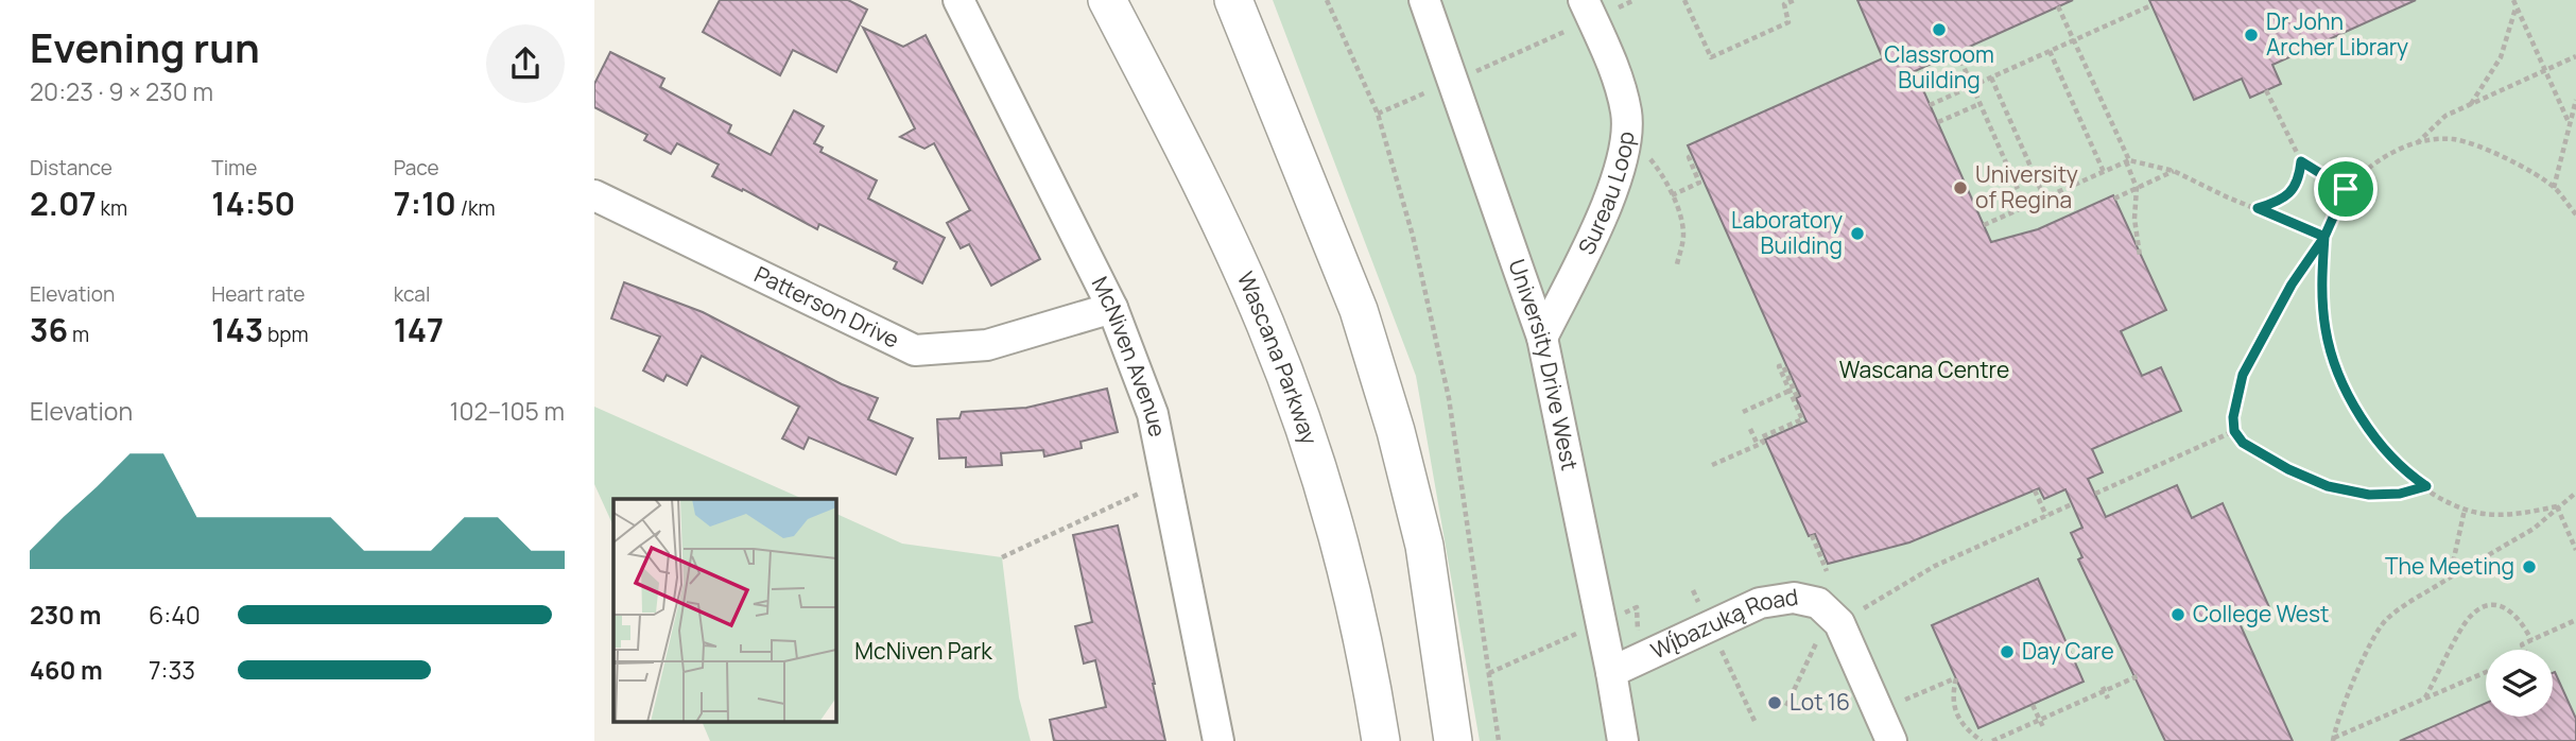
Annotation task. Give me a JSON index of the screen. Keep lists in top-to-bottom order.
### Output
{
  "streets": {
    "main road": ["Wascana Parkway"],
    "street": [
      "Sureau Loop",
      "Patterson Drive",
      "McNiven Avenue",
      "University Drive West",
      "Wį́bazuką Road"
    ]
  },
  "crossings": [
    ["Sureau Loop", "University Drive West"],
    ["Patterson Drive", "McNiven Avenue"],
    ["University Drive West", "Wį́bazuką Road"]
  ],
  "parks": ["Wascana Centre", "McNiven Park"],
  "places": [
    "Classroom Building",
    "Dr John Archer Library",
    "University of Regina",
    "Laboratory Building",
    "The Meeting",
    "College West",
    "Day Care",
    "Lot 16"
  ],
  "page": {
    "heading": ["Evening run", "20:23 · 9 × 230 m"],
    "stats": [
      ["Distance", "2.07 km"],
      ["Time", "14:50"],
      ["Pace", "7:10 /km"],
      ["Elevation", "36 m"],
      ["Heart rate", "143 bpm"],
      ["kcal", "147"]
    ],
    "chart": ["Elevation", "102–105 m"],
    "list": [
      {
        "name": "230 m",
        "note": "6:40"
      },
      {
        "name": "460 m",
        "note": "7:33"
      }
    ]
  }
}
